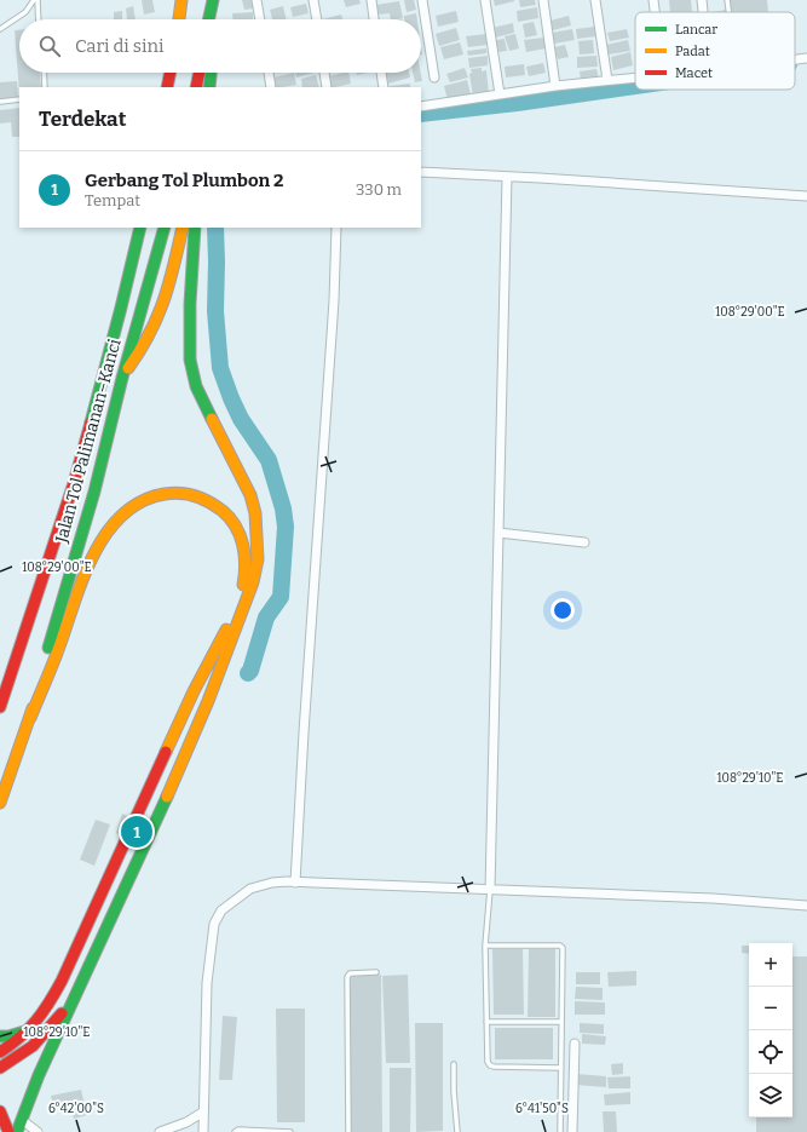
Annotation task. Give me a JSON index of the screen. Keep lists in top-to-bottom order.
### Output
{
  "streets": {
    "highway": ["Jalan Tol Palimanan–Kanci"]
  },
  "legend": ["Lancar", "Padat", "Macet"],
  "page": {
    "search": "Cari di sini",
    "heading": "Terdekat",
    "list": [
      {
        "mark": "1",
        "name": "Gerbang Tol Plumbon 2",
        "note": "Tempat",
        "value": "330 m"
      }
    ],
    "pins": "1",
    "map_buttons": ["+", "−"]
  },
  "coordinates": [
    "108°29'00\"E",
    "108°29'10\"E",
    "6°42'00\"S",
    "6°41'50\"S"
  ]
}
